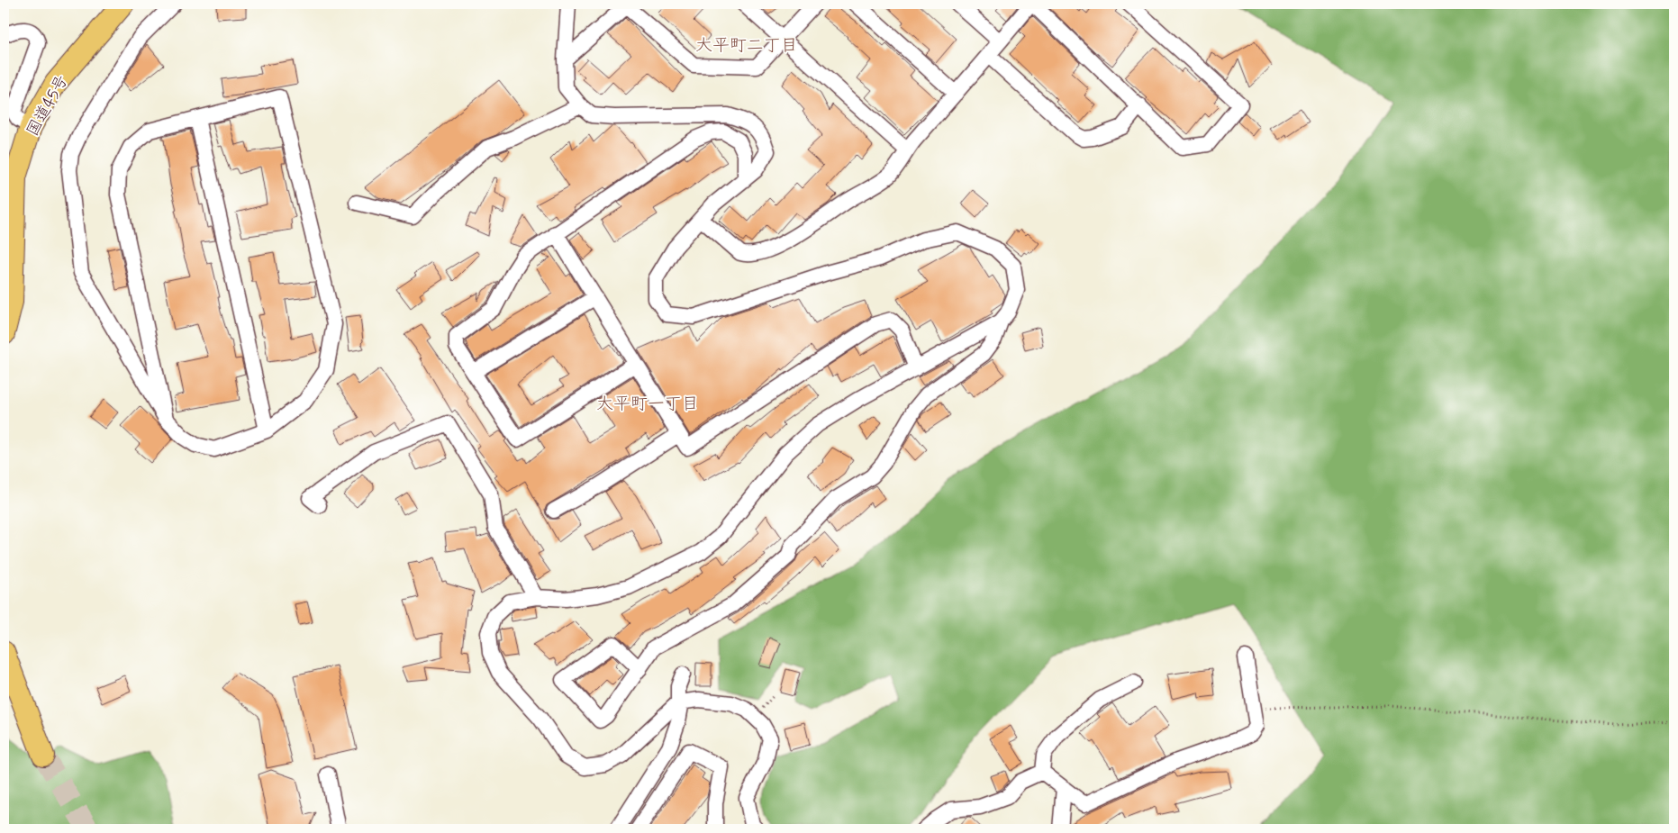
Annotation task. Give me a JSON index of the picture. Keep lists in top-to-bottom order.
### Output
{
  "streets": {
    "highway": ["国道45号"]
  },
  "districts": ["大平町二丁目", "大平町一丁目"]
}
